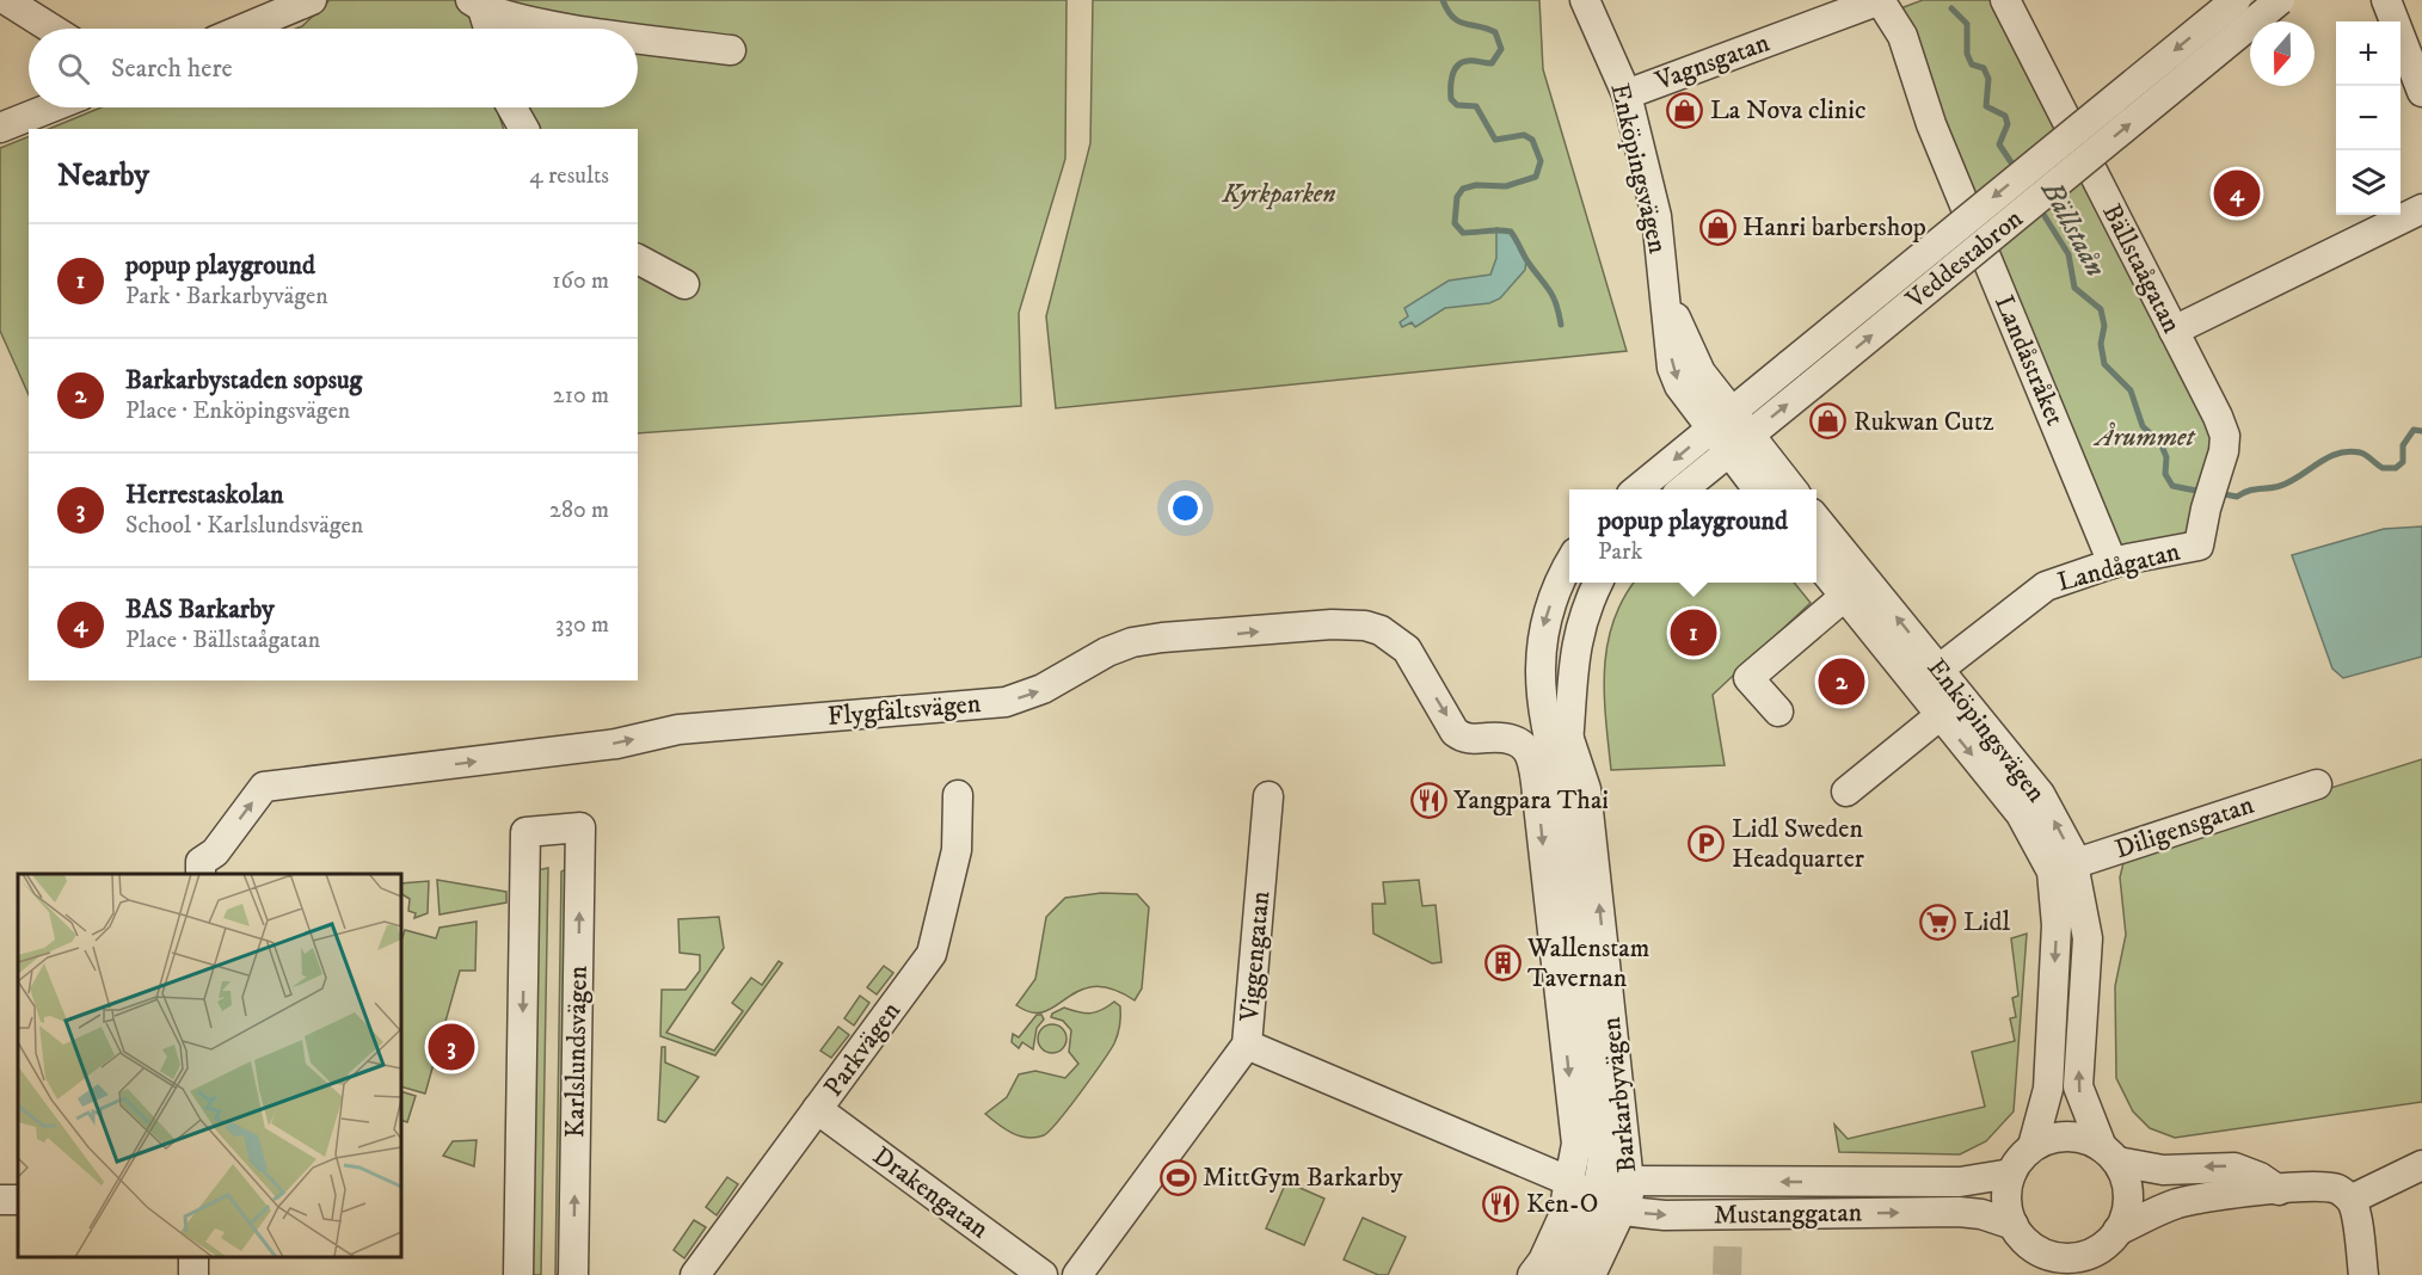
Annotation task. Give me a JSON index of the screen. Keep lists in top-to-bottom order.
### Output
{
  "streets": {
    "street": [
      "Vagnsgatan",
      "Enköpingsvägen",
      "Veddestabron",
      "Bällstaågatan",
      "Landåstråket",
      "Landågatan",
      "Flygfältsvägen",
      "Diligensgatan",
      "Viggengatan",
      "Parkvägen",
      "Karlslundsvägen",
      "Barkarbyvägen",
      "Drakengatan",
      "Mustanggatan"
    ]
  },
  "crossings": [
    ["Vagnsgatan", "Enköpingsvägen"],
    ["Vagnsgatan", "Landåstråket"],
    ["Enköpingsvägen", "Veddestabron"],
    ["Enköpingsvägen", "Landågatan"],
    ["Enköpingsvägen", "Diligensgatan"],
    ["Enköpingsvägen", "Mustanggatan"],
    ["Bällstaågatan", "Landågatan"],
    ["Landåstråket", "Landågatan"],
    ["Flygfältsvägen", "Barkarbyvägen"],
    ["Viggengatan", "Mustanggatan"],
    ["Parkvägen", "Drakengatan"],
    ["Barkarbyvägen", "Mustanggatan"]
  ],
  "one_way": ["Flygfältsvägen"],
  "water": ["Bällstaån"],
  "parks": ["Kyrkparken", "Årummet"],
  "places": {
    "shop": ["La Nova clinic", "Hanri barbershop", "Rukwan Cutz"],
    "restaurant": ["Yangpara Thai", "Ken-O"],
    "parking": ["Lidl Sweden Headquarter"],
    "supermarket": ["Lidl"],
    "building": ["Wallenstam Tavernan"],
    "sports": ["MittGym Barkarby"]
  },
  "north": "bottom",
  "page": {
    "map_buttons": ["+", "−"],
    "search": "Search here",
    "heading": ["Nearby", "4 results"],
    "pins": [
      "4",
      "1",
      "2",
      "3"
    ],
    "list": [
      {
        "mark": "1",
        "name": "popup playground",
        "note": "Park · Barkarbyvägen",
        "value": "160 m"
      },
      {
        "mark": "2",
        "name": "Barkarbystaden sopsug",
        "note": "Place · Enköpingsvägen",
        "value": "210 m"
      },
      {
        "mark": "3",
        "name": "Herrestaskolan",
        "note": "School · Karlslundsvägen",
        "value": "280 m"
      },
      {
        "mark": "4",
        "name": "BAS Barkarby",
        "note": "Place · Bällstaågatan",
        "value": "330 m"
      }
    ],
    "popup": ["popup playground", "Park"]
  }
}
